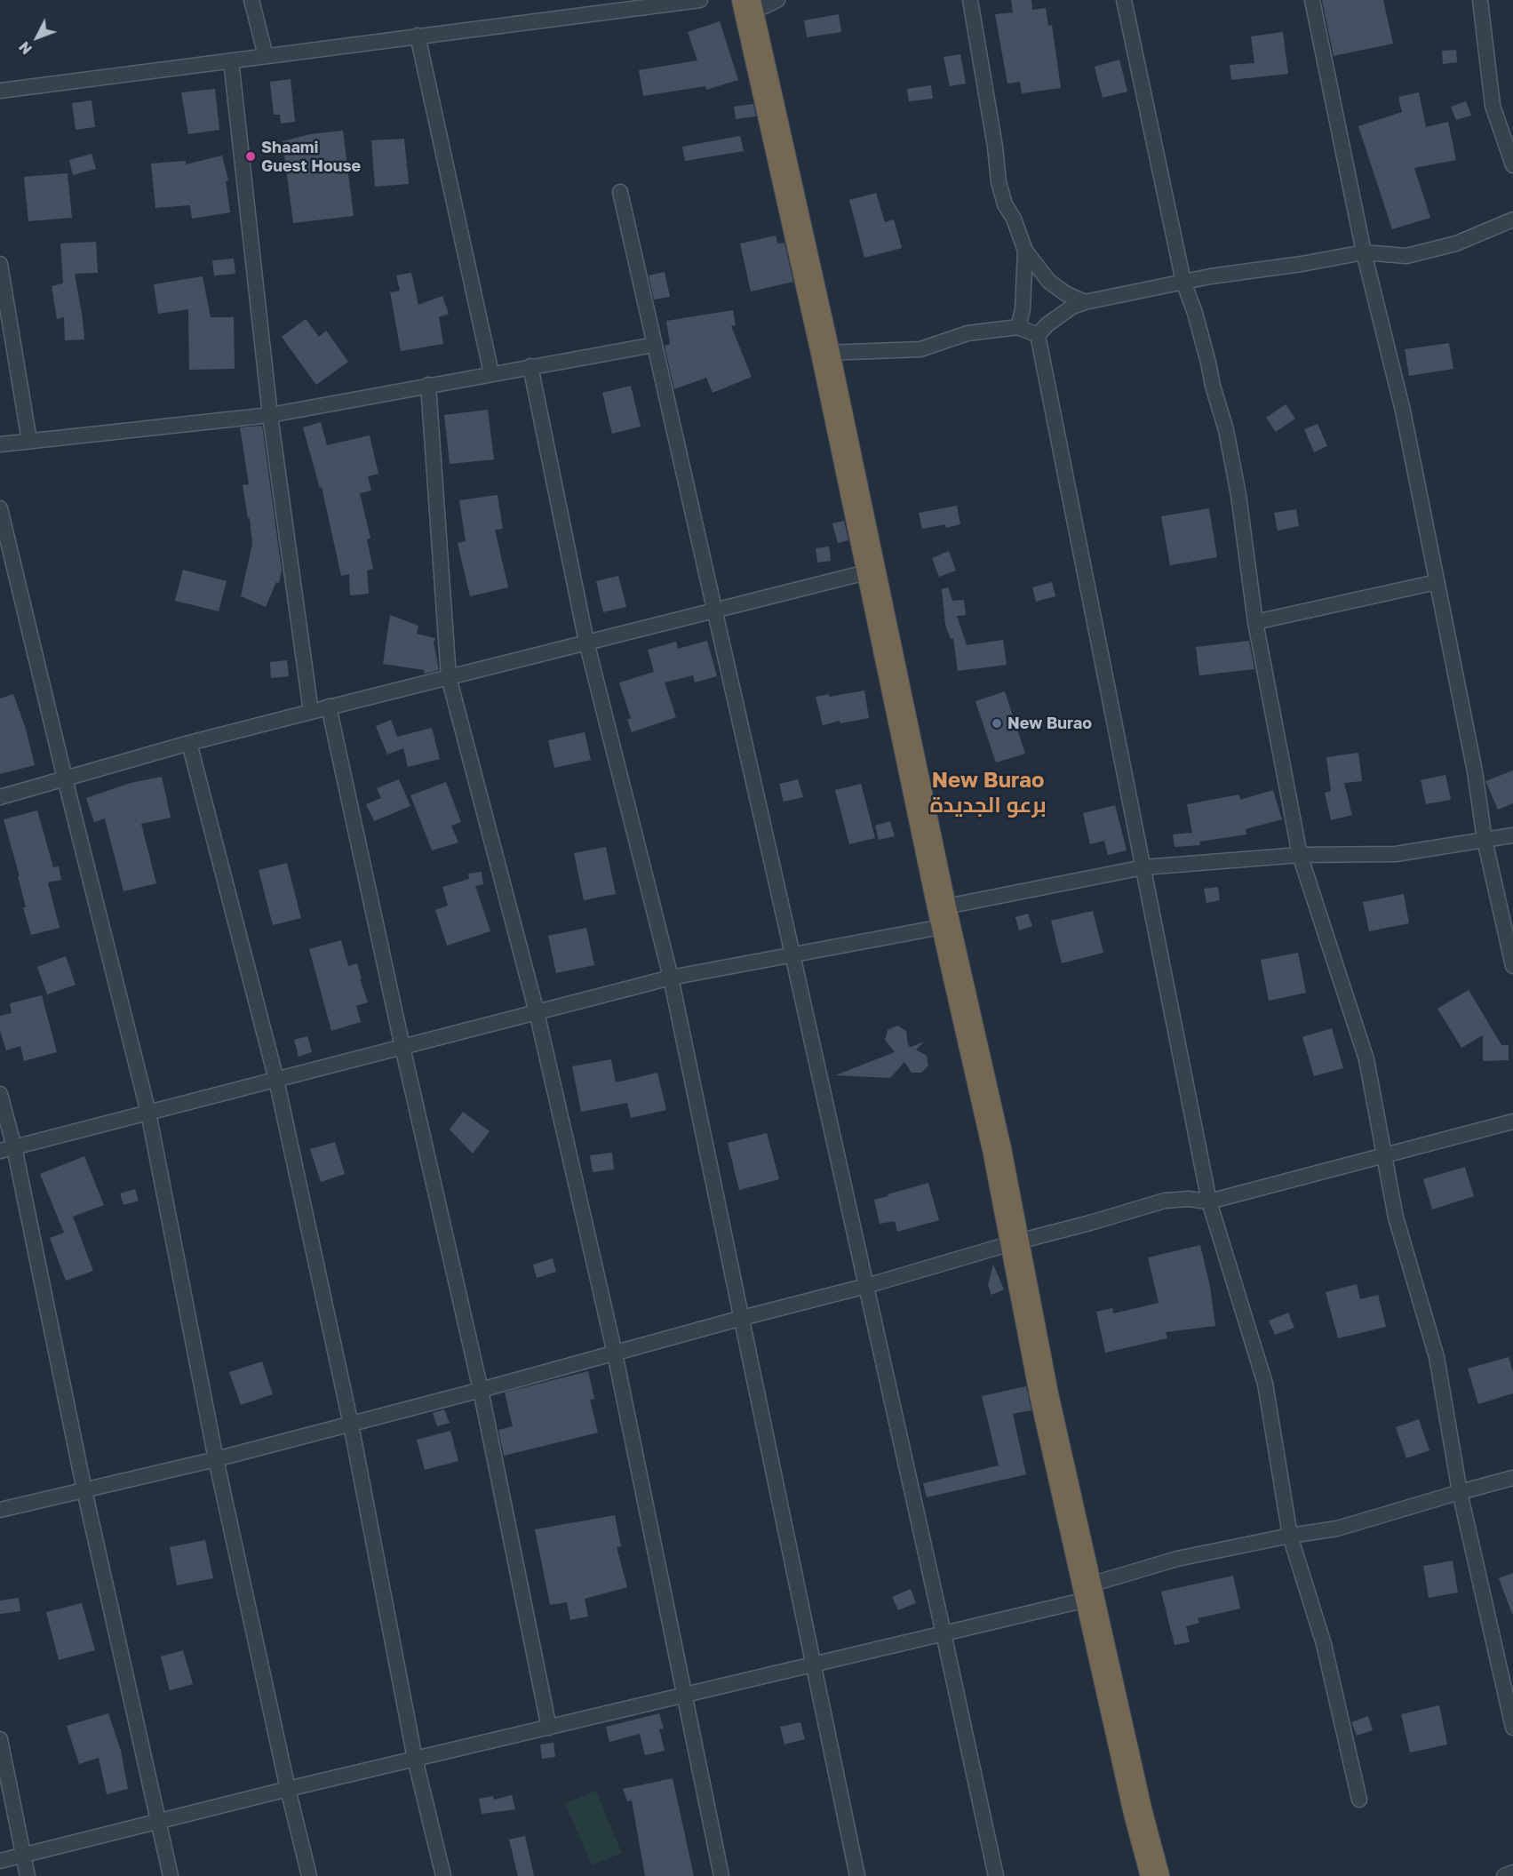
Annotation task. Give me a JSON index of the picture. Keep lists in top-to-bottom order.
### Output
{
  "districts": ["New Burao برعو الجديدة"],
  "places": ["Shaami Guest House", "New Burao"],
  "north": "bottom left"
}
